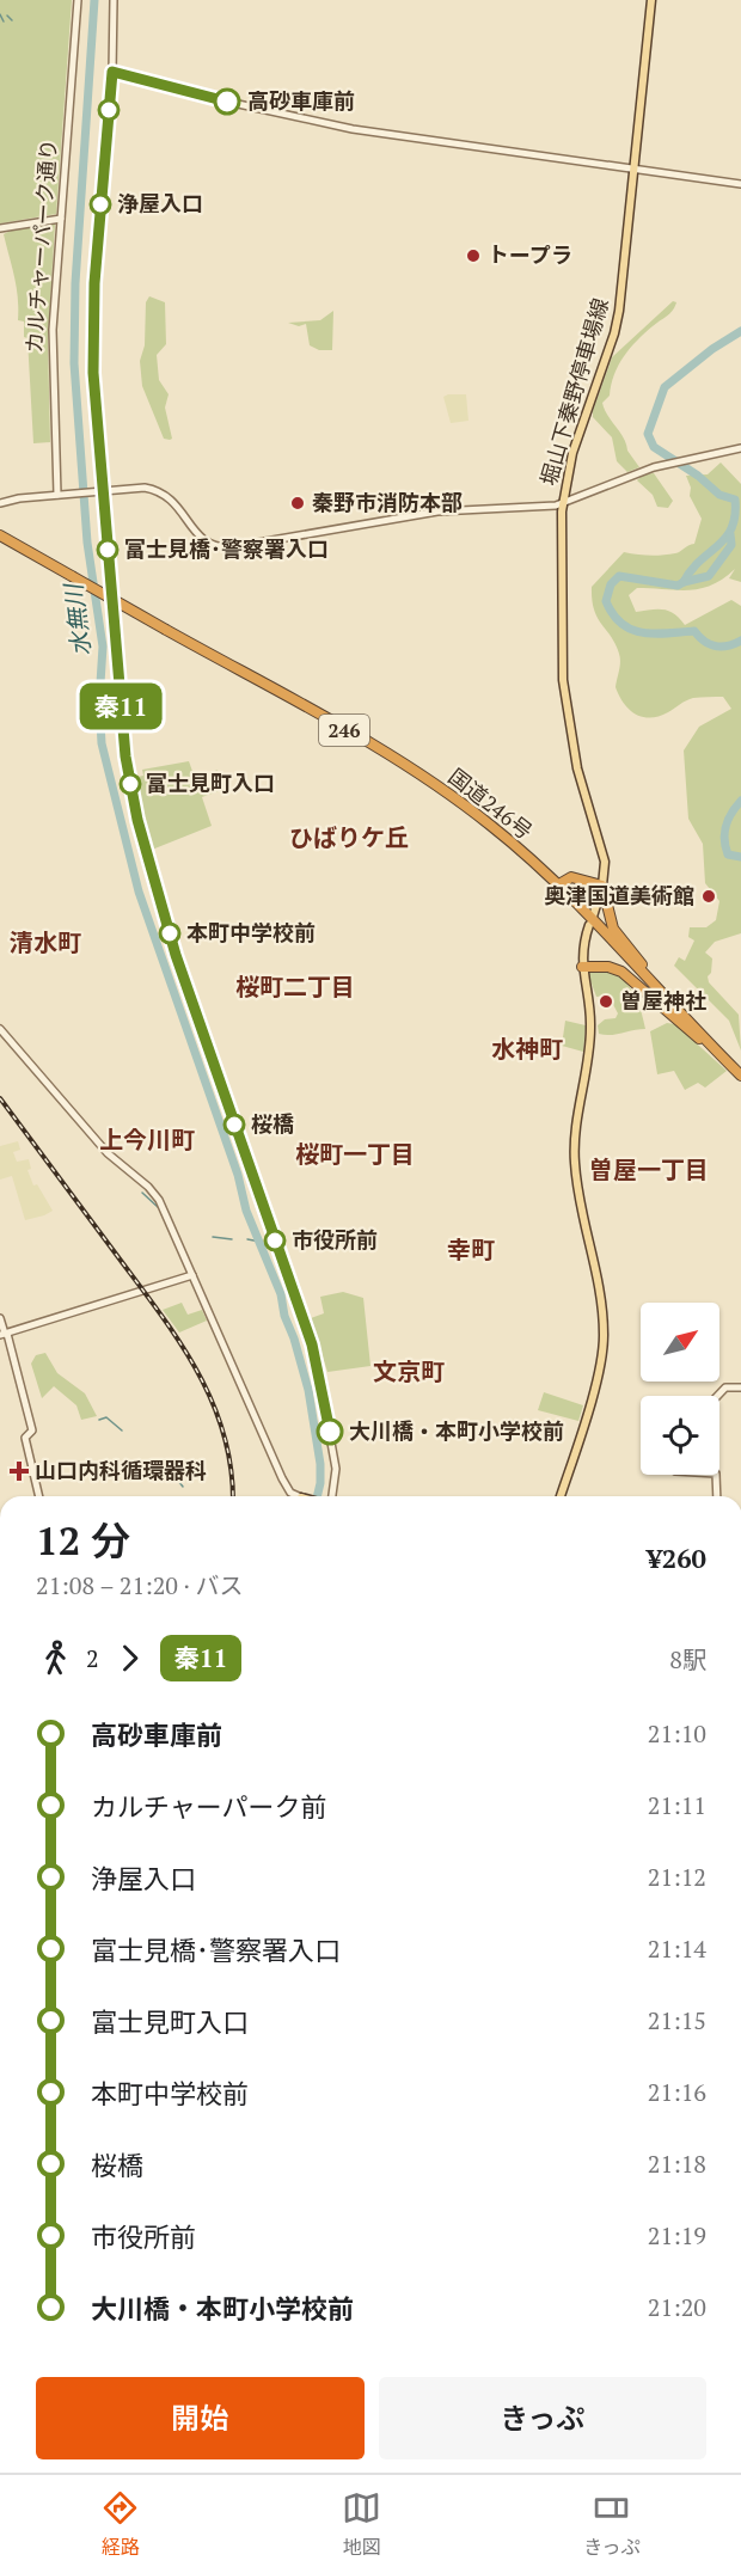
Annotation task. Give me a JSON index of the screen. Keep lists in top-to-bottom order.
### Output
{
  "streets": {
    "highway": ["246", "国道246号"],
    "main road": ["堀山下秦野停車場線"],
    "street": ["カルチャーパーク通り"]
  },
  "districts": [
    "ひばりケ丘",
    "清水町",
    "桜町二丁目",
    "水神町",
    "上今川町",
    "桜町一丁目",
    "曽屋一丁目",
    "幸町",
    "文京町"
  ],
  "water": ["水無川"],
  "places": {
    "other": [
      "高砂車庫前",
      "浄屋入口",
      "トープラ",
      "秦野市消防本部",
      "富士見橋･警察署入口",
      "富士見町入口",
      "奥津国道美術館",
      "本町中学校前",
      "曽屋神社",
      "桜橋",
      "市役所前",
      "大川橋・本町小学校前"
    ],
    "health": ["山口内科循環器科"]
  },
  "lines": ["bus line 秦11"],
  "north": "top right",
  "page": {
    "on_map": "秦11",
    "heading": ["12 分", "21:08 – 21:20 · バス", "¥260"],
    "legs": ["2", "秦11", "8駅"],
    "list": [
      {
        "name": "高砂車庫前",
        "value": "21:10"
      },
      {
        "name": "カルチャーパーク前",
        "value": "21:11"
      },
      {
        "name": "浄屋入口",
        "value": "21:12"
      },
      {
        "name": "富士見橋･警察署入口",
        "value": "21:14"
      },
      {
        "name": "富士見町入口",
        "value": "21:15"
      },
      {
        "name": "本町中学校前",
        "value": "21:16"
      },
      {
        "name": "桜橋",
        "value": "21:18"
      },
      {
        "name": "市役所前",
        "value": "21:19"
      },
      {
        "name": "大川橋・本町小学校前",
        "value": "21:20"
      }
    ],
    "buttons": ["開始", "きっぷ"],
    "tabs": ["経路", "地図", "きっぷ"]
  }
}
